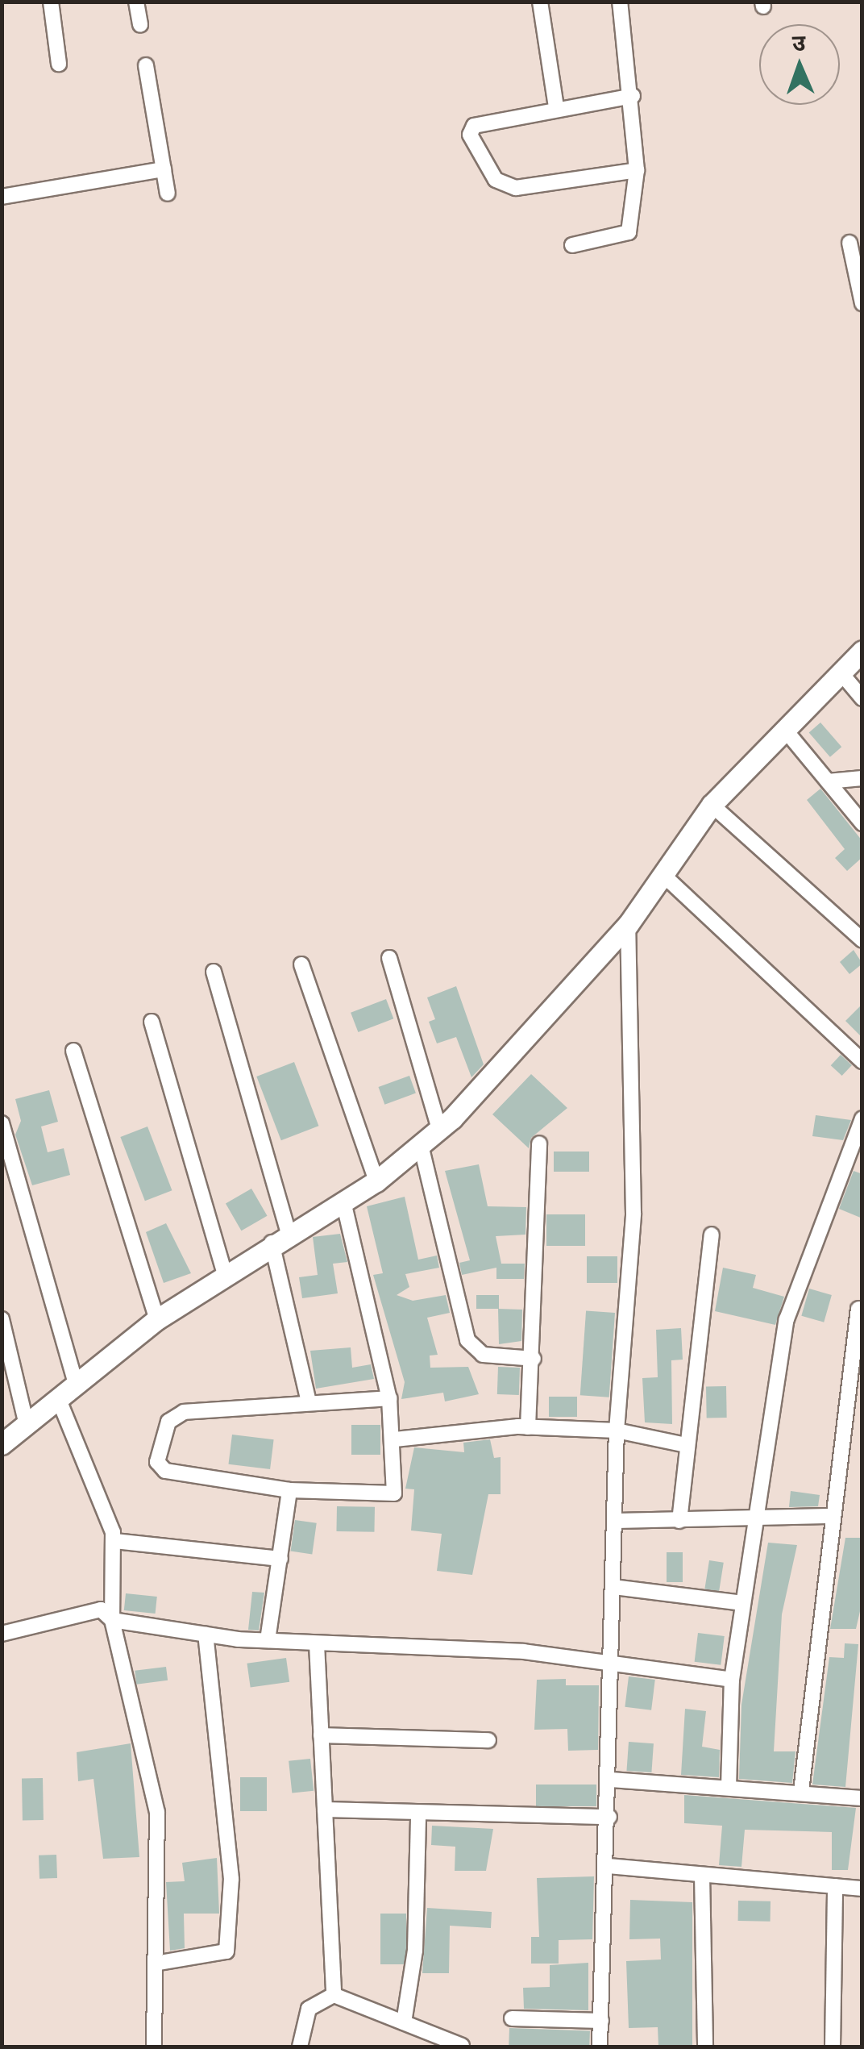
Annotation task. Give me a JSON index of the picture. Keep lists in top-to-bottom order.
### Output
{
  "north": "top"
}
